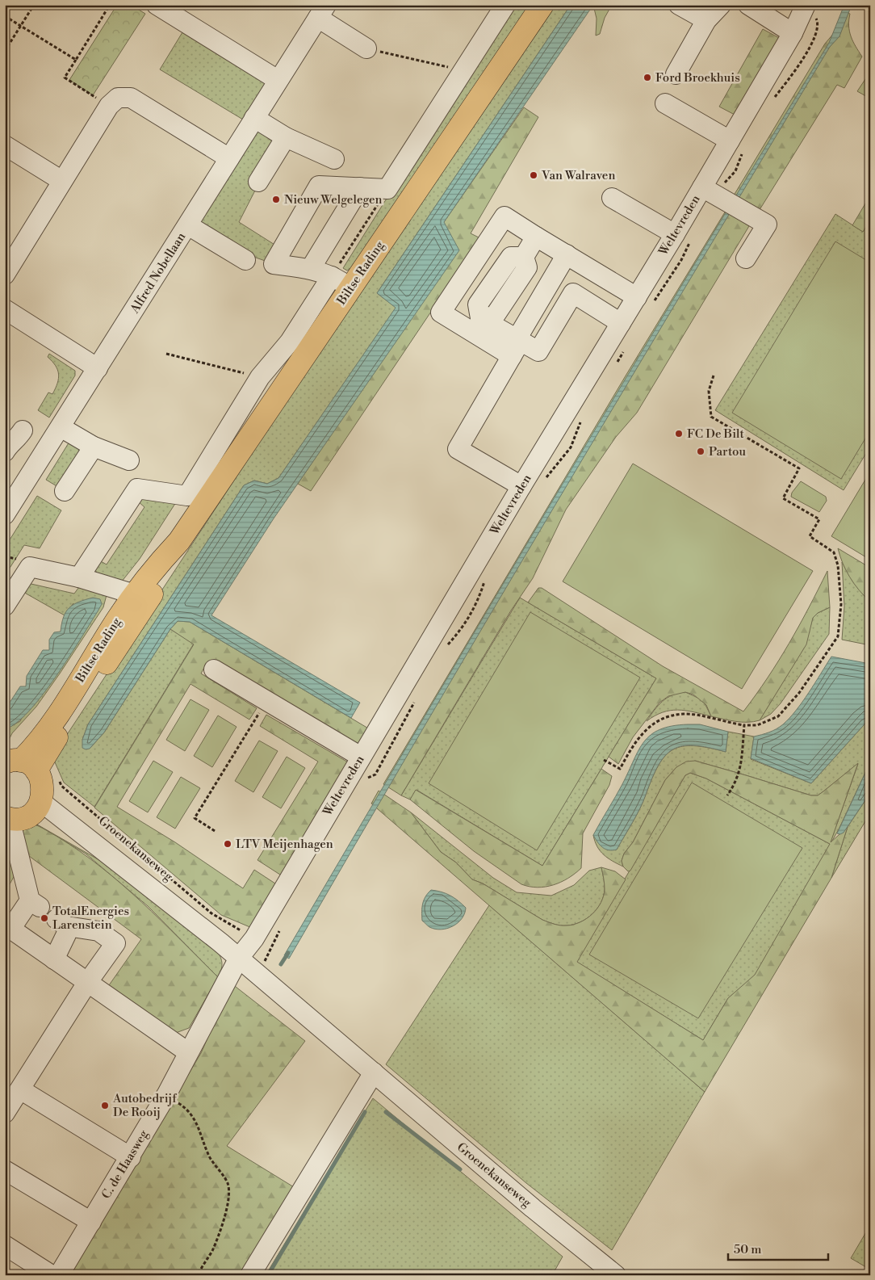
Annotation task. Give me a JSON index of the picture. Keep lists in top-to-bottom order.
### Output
{
  "streets": {
    "main road": ["Biltse Rading"],
    "street": [
      "Weltevreden",
      "Alfred Nobellaan",
      "Groenekanseweg",
      "C. de Haasweg"
    ]
  },
  "crossings": [
    ["Weltevreden", "Groenekanseweg"],
    ["Weltevreden", "C. de Haasweg"]
  ],
  "places": [
    "Ford Broekhuis",
    "Van Walraven",
    "Nieuw Welgelegen",
    "FC De Bilt",
    "Partou",
    "LTV Meijenhagen",
    "TotalEnergies Larenstein",
    "Autobedrijf De Rooij"
  ],
  "scale_bar": "50 m"
}
